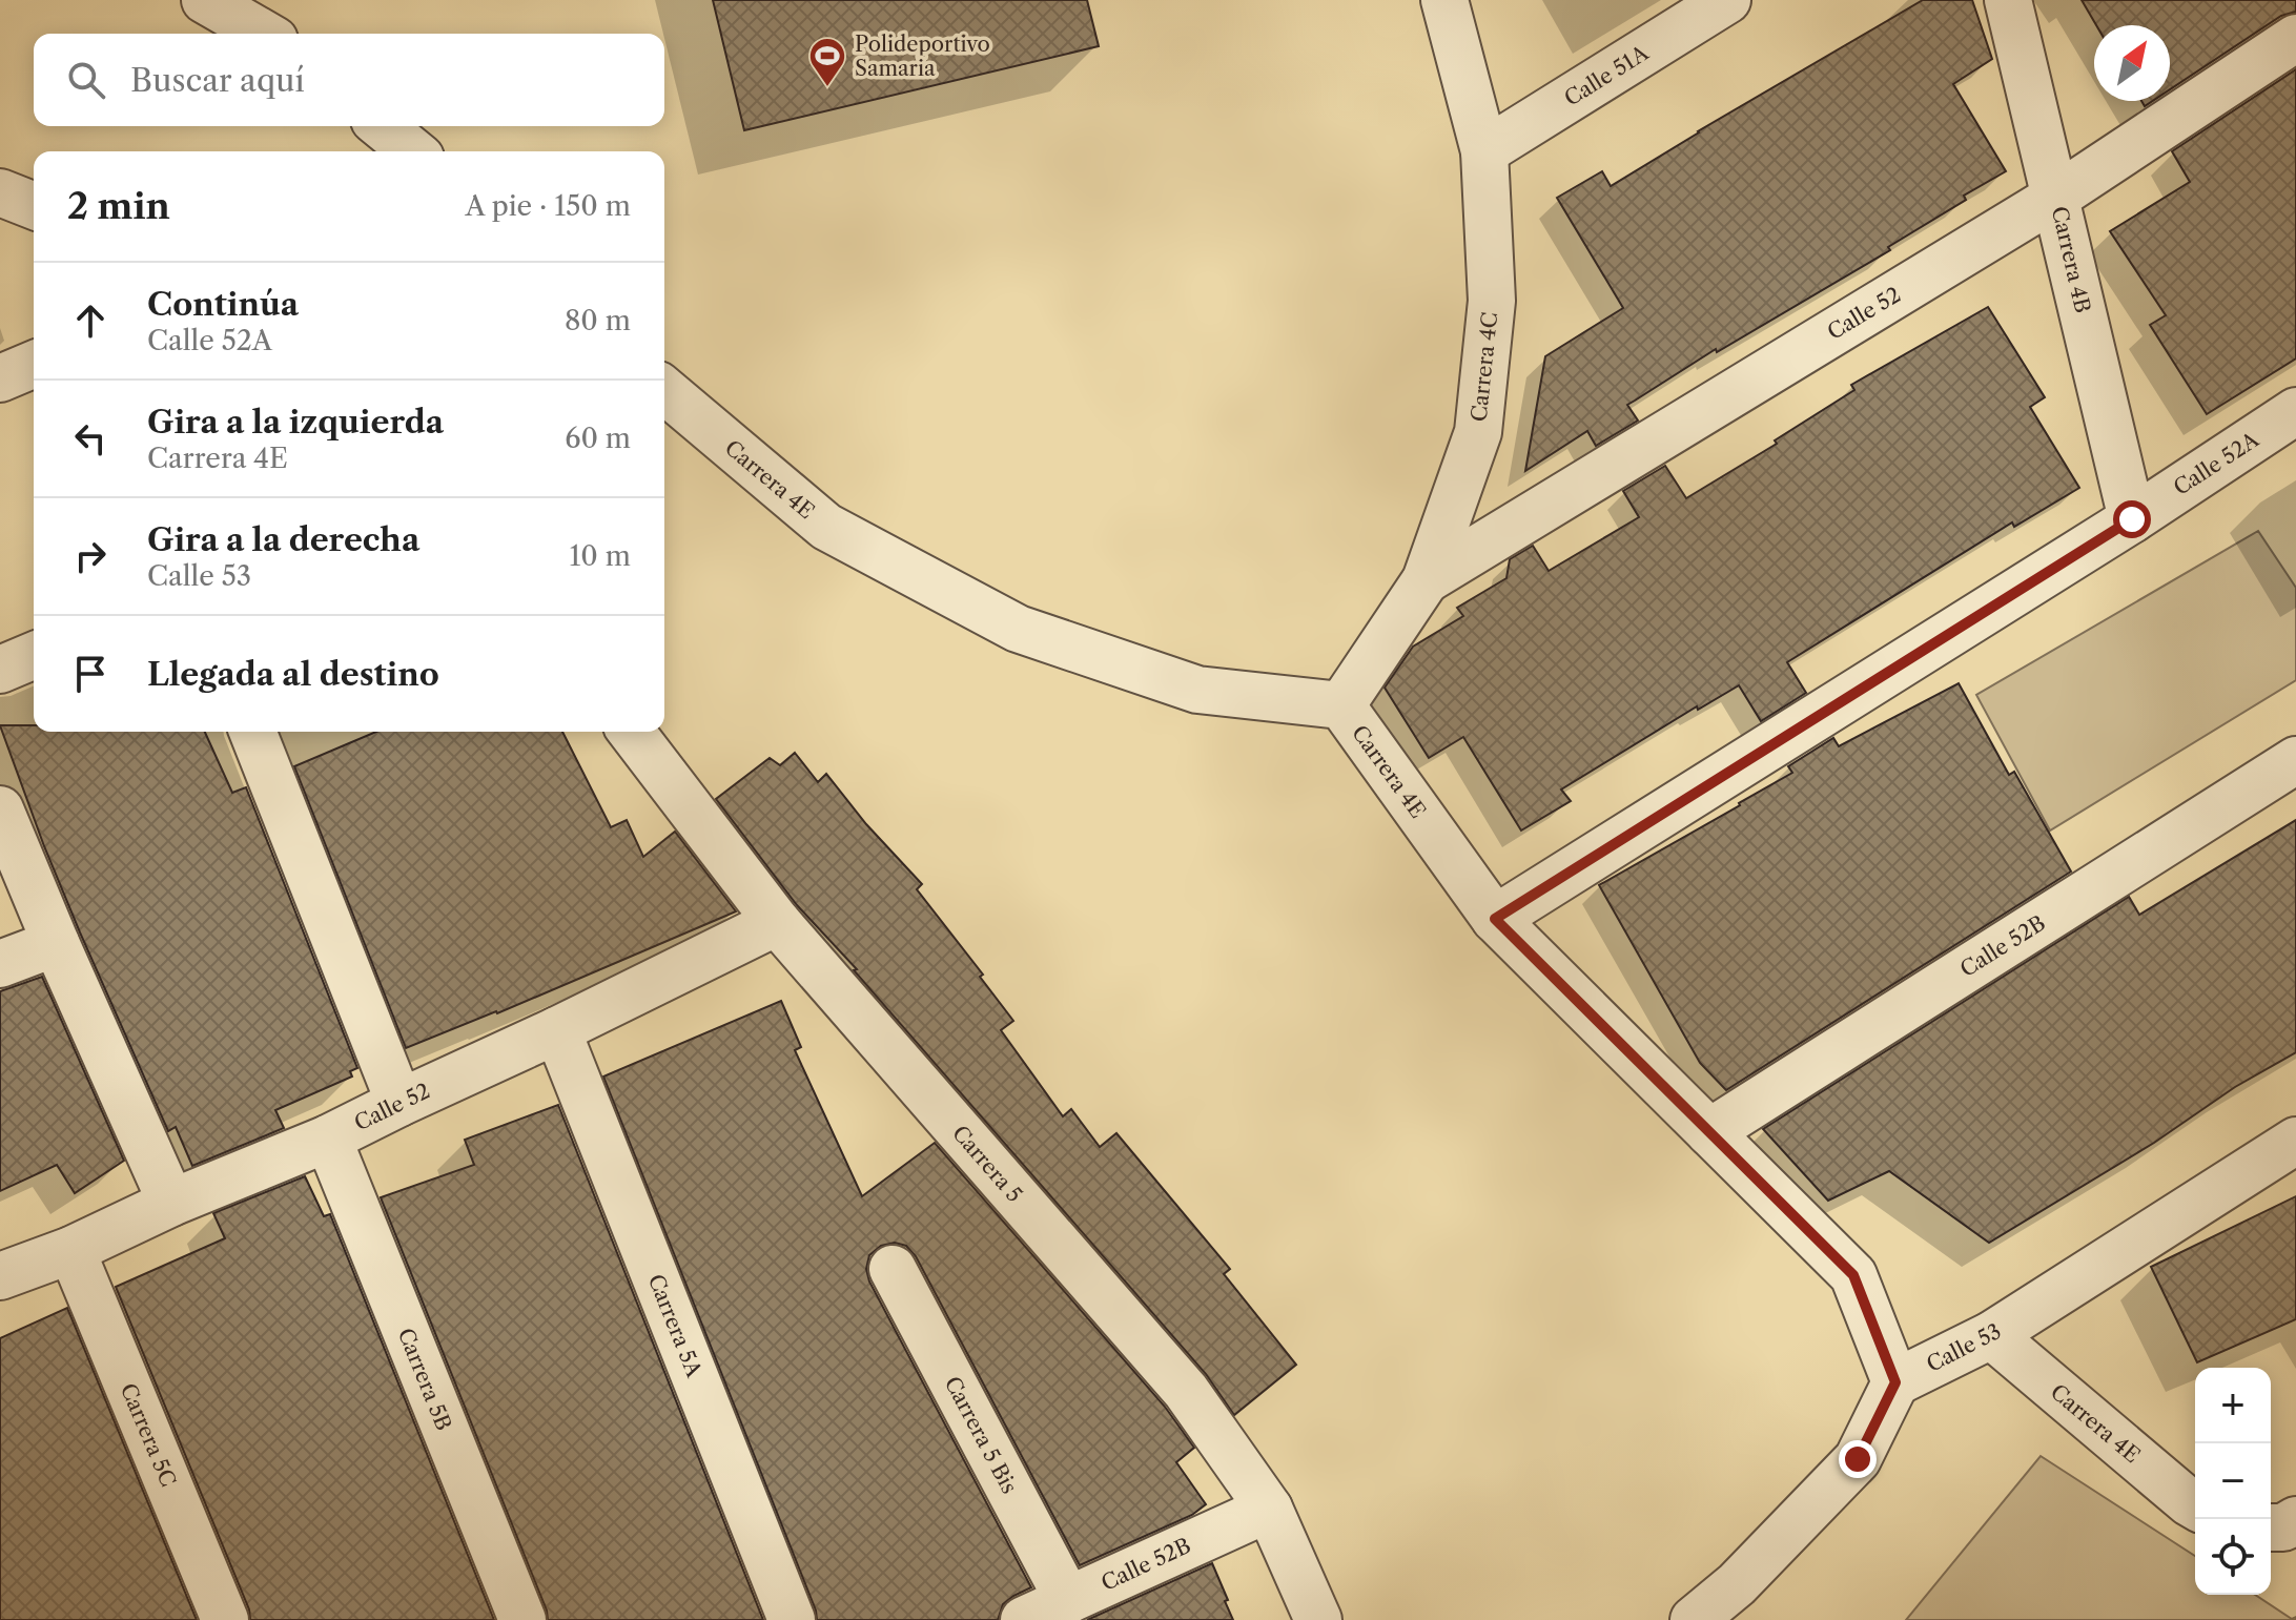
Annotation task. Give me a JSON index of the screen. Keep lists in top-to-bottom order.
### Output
{
  "streets": {
    "street": [
      "Calle 51A",
      "Carrera 4B",
      "Calle 52",
      "Carrera 4C",
      "Calle 52A",
      "Carrera 4E",
      "Calle 52B",
      "Carrera 5",
      "Carrera 5A",
      "Calle 53",
      "Carrera 5B",
      "Carrera 5C",
      "Carrera 5 Bis"
    ]
  },
  "crossings": [
    ["Calle 51A", "Carrera 4C"],
    ["Carrera 4B", "Calle 52"],
    ["Carrera 4B", "Calle 52A"],
    ["Calle 52", "Carrera 4C"],
    ["Calle 52", "Carrera 5"],
    ["Calle 52", "Carrera 5A"],
    ["Calle 52", "Carrera 5B"],
    ["Calle 52", "Carrera 5C"],
    ["Carrera 4C", "Carrera 4E"],
    ["Calle 52A", "Carrera 4E"],
    ["Carrera 4E", "Calle 52B"],
    ["Carrera 4E", "Calle 53"],
    ["Calle 52B", "Carrera 5"],
    ["Calle 52B", "Carrera 5 Bis"]
  ],
  "places": {
    "sports": ["Polideportivo Samaria"]
  },
  "north": "top right",
  "page": {
    "search": "Buscar aquí",
    "heading": ["2 min", "A pie · 150 m"],
    "list": [
      ["Continúa", "Calle 52A", "80 m"],
      ["Gira a la izquierda", "Carrera 4E", "60 m"],
      ["Gira a la derecha", "Calle 53", "10 m"],
      "Llegada al destino"
    ],
    "map_buttons": ["+", "−"]
  }
}
